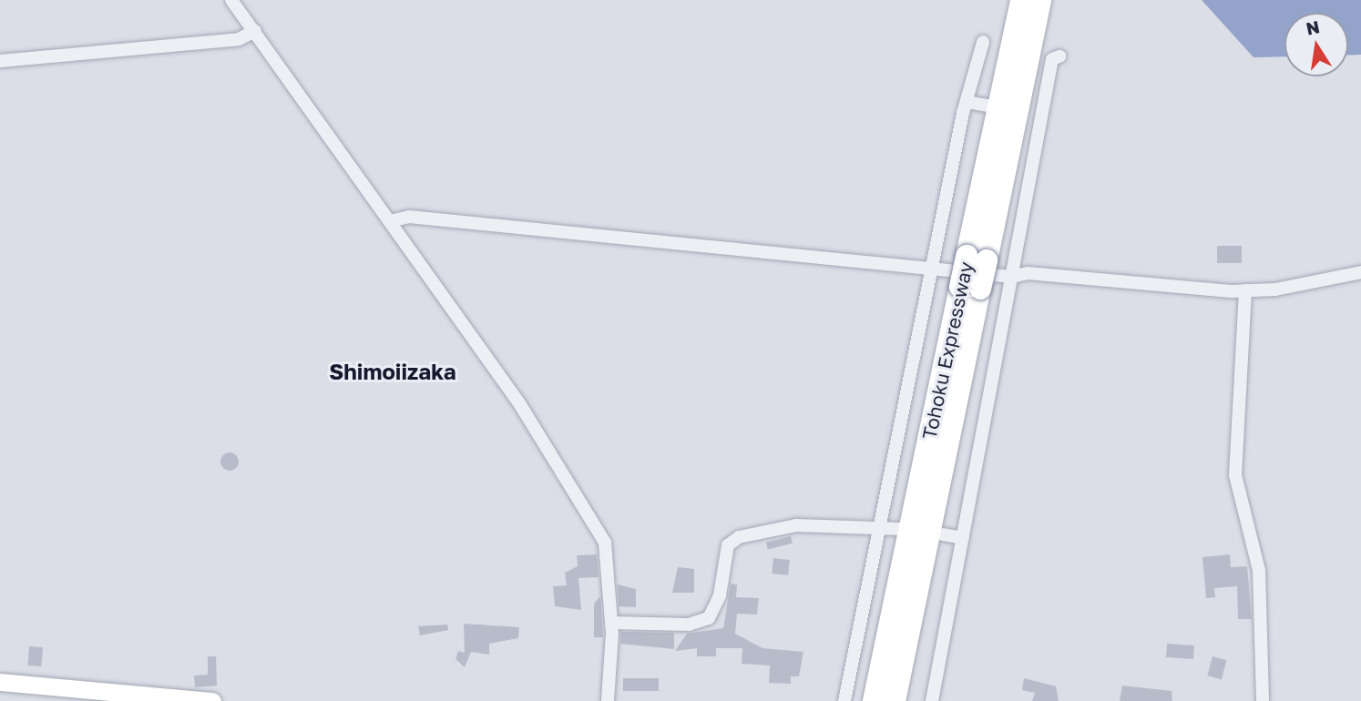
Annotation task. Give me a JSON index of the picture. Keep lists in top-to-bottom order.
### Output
{
  "streets": {
    "highway": ["Tohoku Expressway"]
  },
  "districts": ["Shimoiizaka"],
  "north": "top"
}
